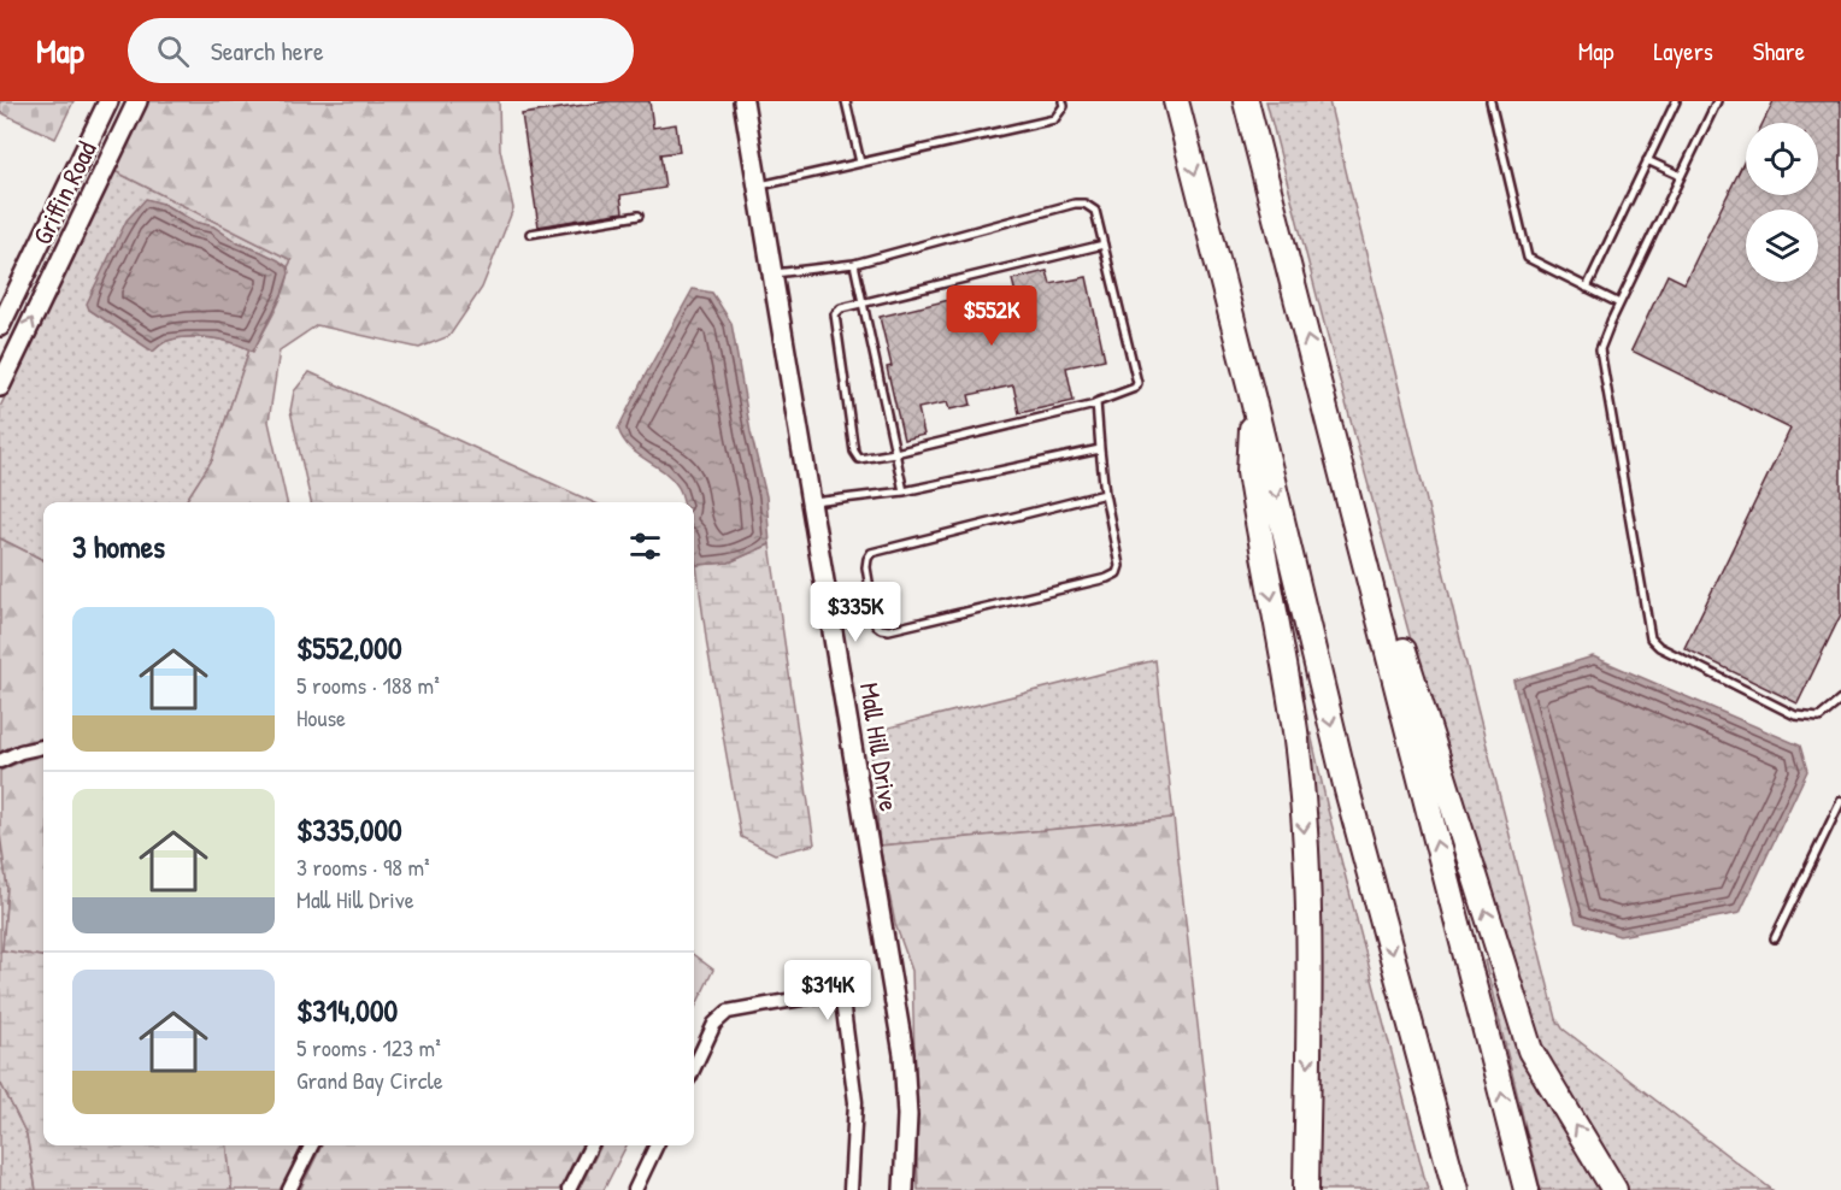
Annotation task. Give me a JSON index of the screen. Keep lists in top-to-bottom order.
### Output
{
  "streets": {
    "street": ["Griffin Road", "Mall Hill Drive"]
  },
  "page": {
    "header": "Map",
    "search": "Search here",
    "nav": ["Map", "Layers", "Share"],
    "price": ["$552K", "$335K", "$314K"],
    "heading": "3 homes",
    "list": [
      {
        "name": "$552,000",
        "note": "5 rooms · 188 m² · House"
      },
      {
        "name": "$335,000",
        "note": "3 rooms · 98 m² · Mall Hill Drive"
      },
      {
        "name": "$314,000",
        "note": "5 rooms · 123 m² · Grand Bay Circle"
      }
    ]
  }
}
